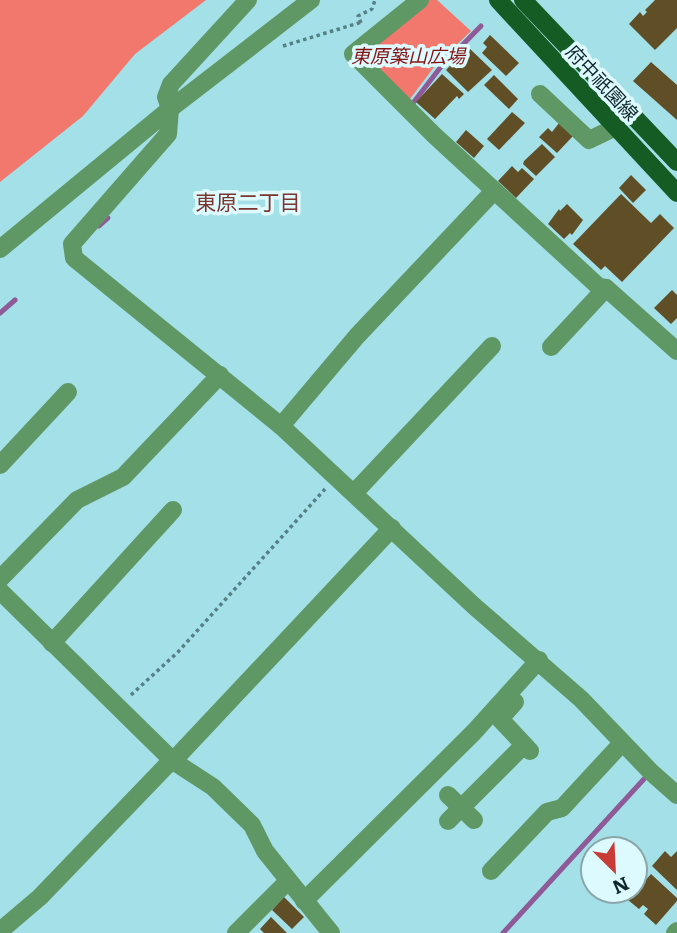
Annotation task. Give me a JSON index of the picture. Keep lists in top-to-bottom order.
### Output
{
  "streets": {
    "main road": ["府中祇園線"]
  },
  "districts": ["東原二丁目"],
  "parks": ["東原築山広場"],
  "north": "bottom right"
}
